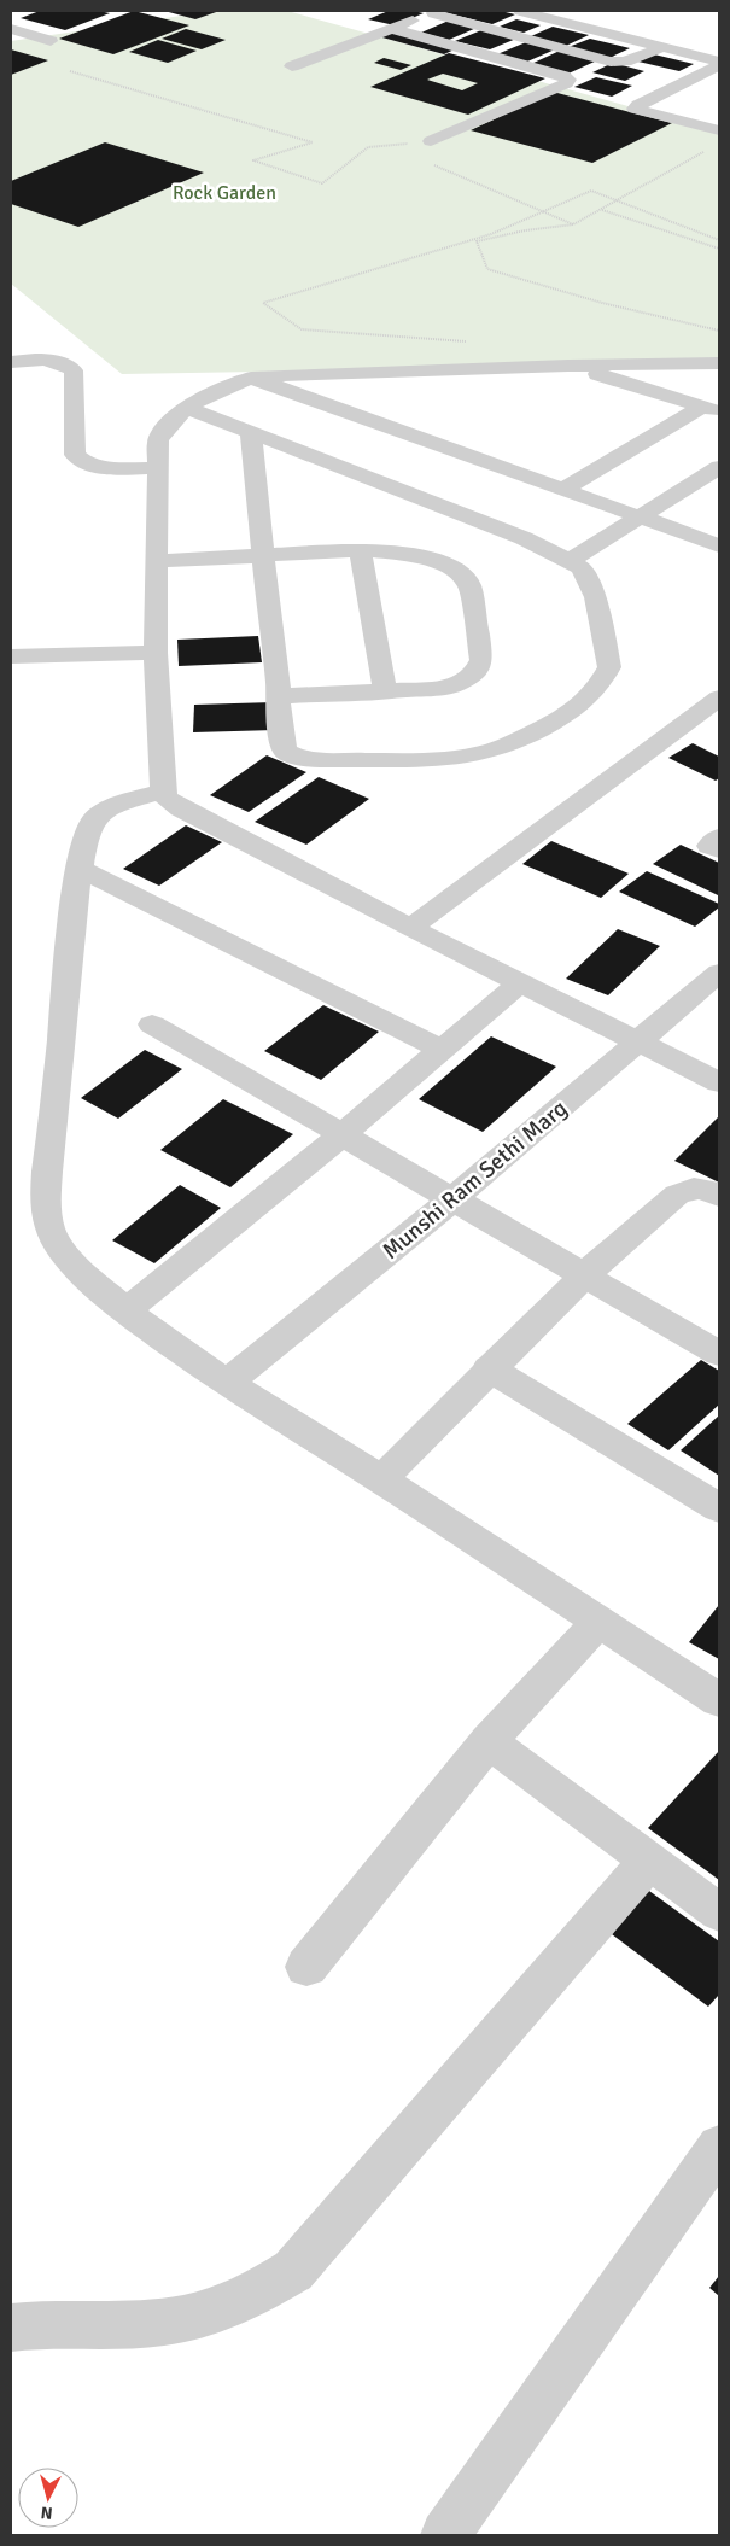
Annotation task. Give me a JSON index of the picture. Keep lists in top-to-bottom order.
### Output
{
  "streets": {
    "street": ["Munshi Ram Sethi Marg"]
  },
  "parks": ["Rock Garden"],
  "north": "bottom"
}
